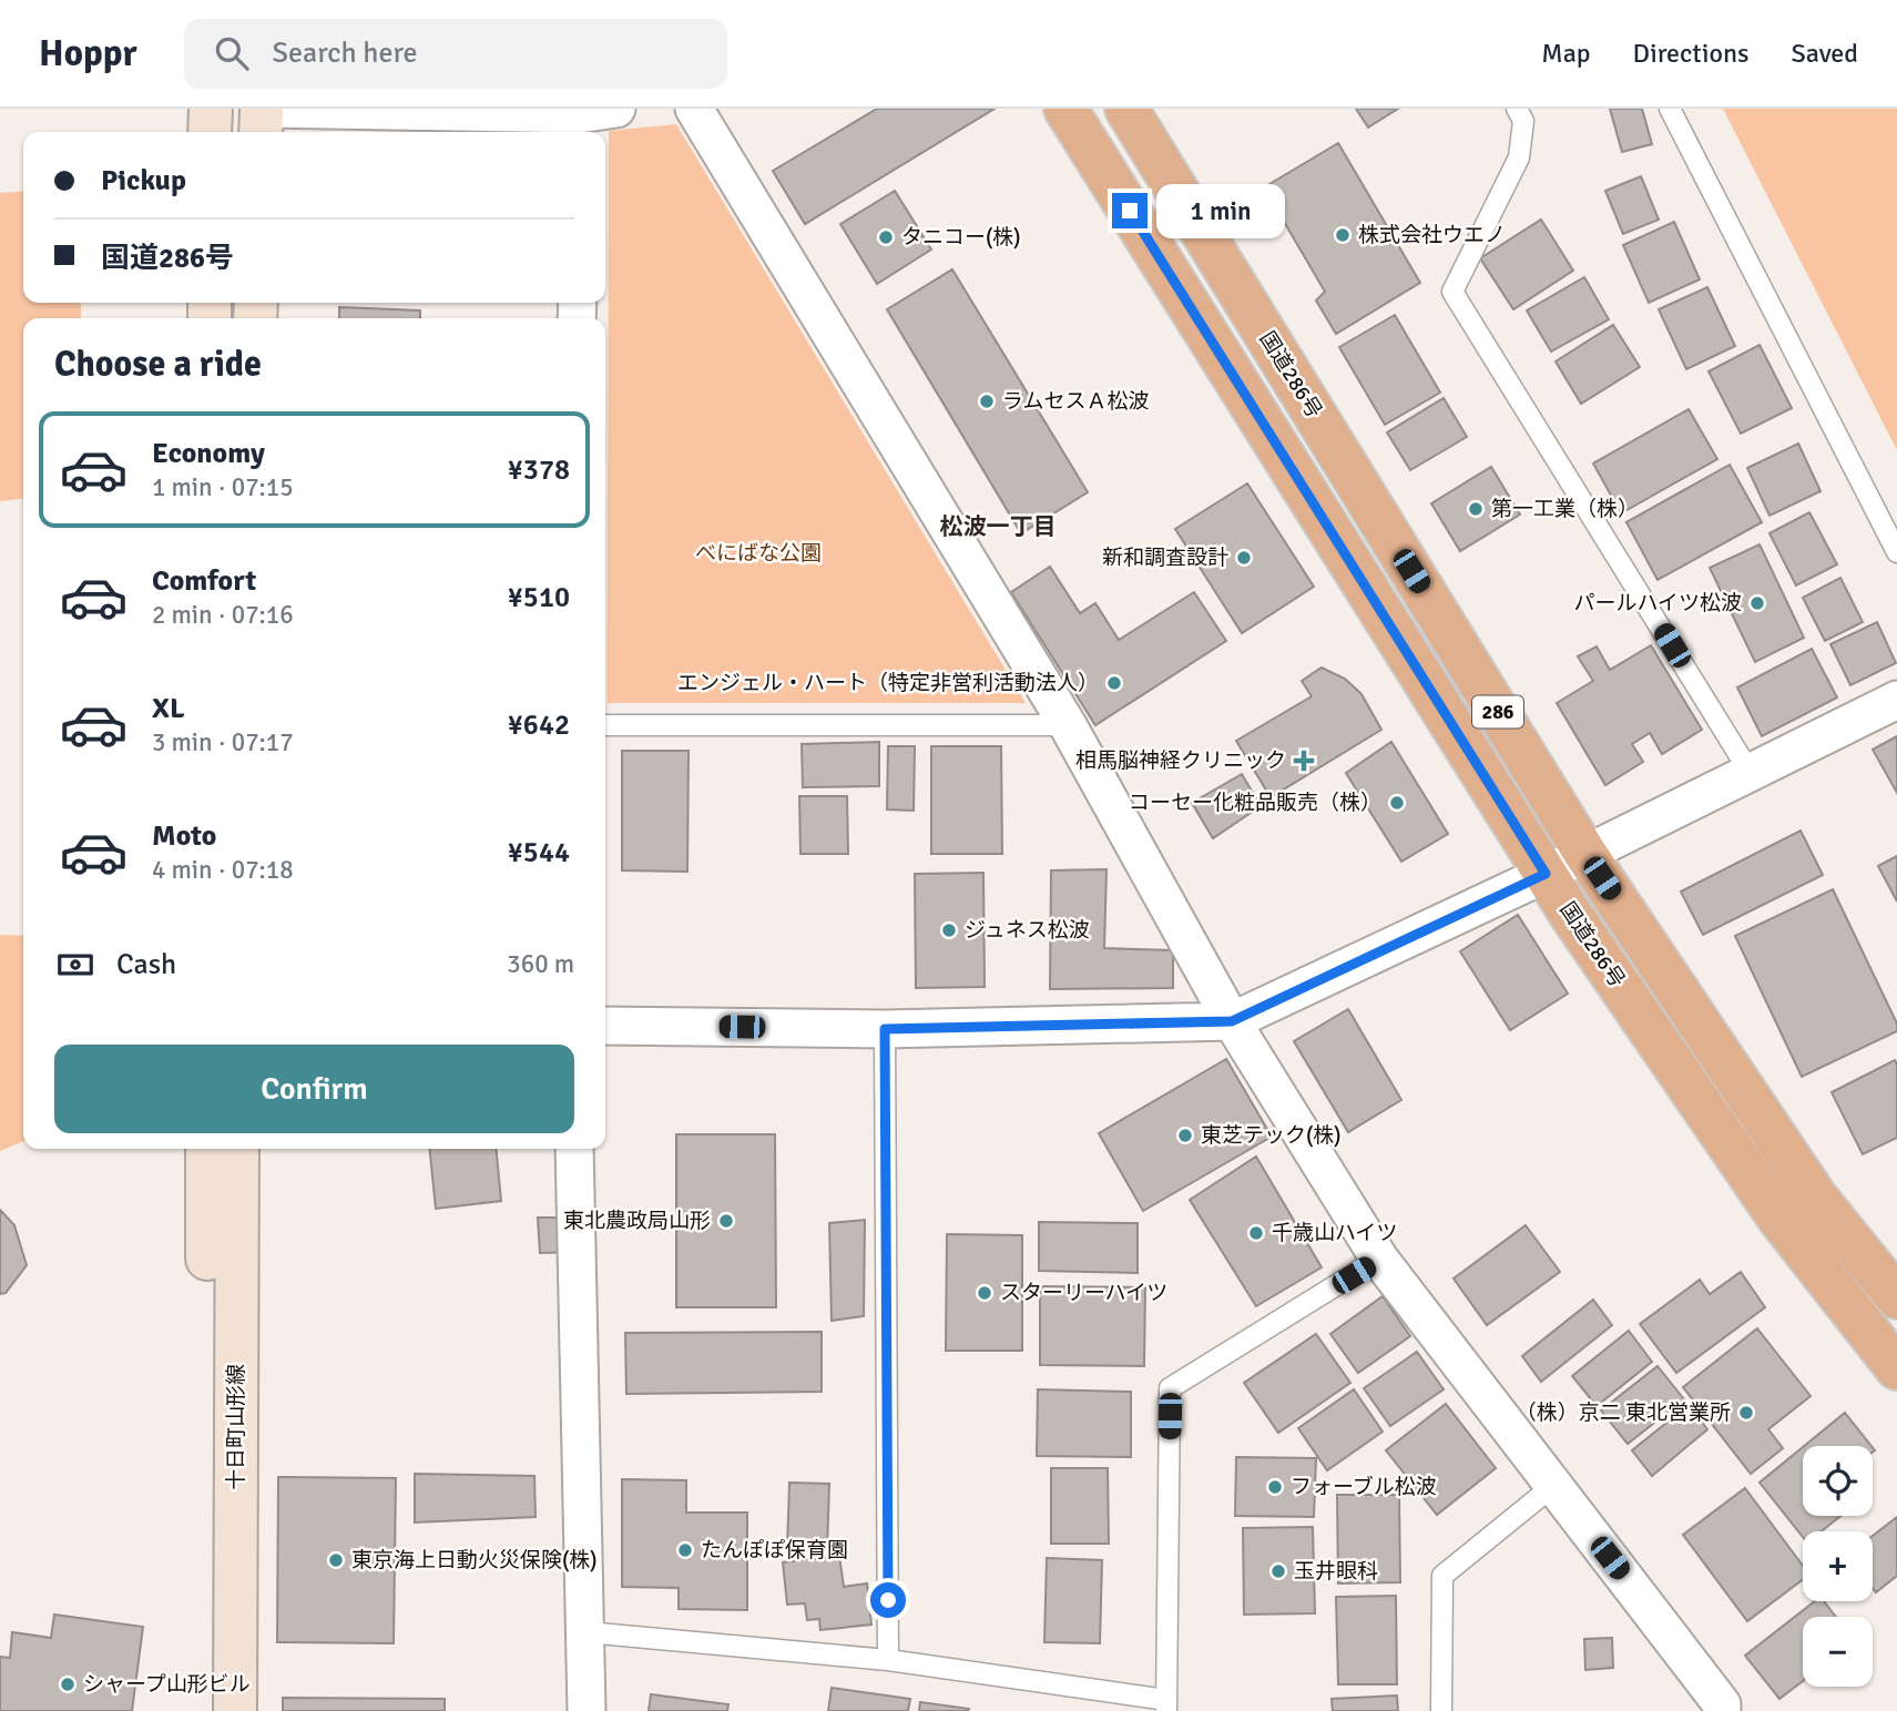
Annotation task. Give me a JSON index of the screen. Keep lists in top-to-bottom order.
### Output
{
  "streets": {
    "highway": ["国道286号", "286"],
    "main road": ["十日町山形線"]
  },
  "districts": ["松波一丁目"],
  "parks": ["べにばな公園"],
  "places": {
    "other": [
      "株式会社ウエノ",
      "タニコー(株)",
      "ラムセスＡ松波",
      "第一工業（株）",
      "新和調査設計",
      "パールハイツ松波",
      "エンジェル・ハート（特定非営利活動法人）",
      "コーセー化粧品販売（株）",
      "ジュネス松波",
      "東芝テック(株)",
      "東北農政局山形",
      "千歳山ハイツ",
      "スターリーハイツ",
      "（株）京二 東北営業所",
      "フォーブル松波",
      "たんぽぽ保育園",
      "東京海上日動火災保険(株)",
      "玉井眼科",
      "シャープ山形ビル"
    ],
    "health": ["相馬脳神経クリニック"]
  },
  "page": {
    "header": "Hoppr",
    "search": "Search here",
    "nav": ["Map", "Directions", "Saved"],
    "banner": ["Pickup", "国道286号"],
    "bubble": "1 min",
    "heading": "Choose a ride",
    "list": [
      {
        "name": "Economy",
        "note": "1 min · 07:15",
        "value": "¥378"
      },
      {
        "name": "Comfort",
        "note": "2 min · 07:16",
        "value": "¥510"
      },
      {
        "name": "XL",
        "note": "3 min · 07:17",
        "value": "¥642"
      },
      {
        "name": "Moto",
        "note": "4 min · 07:18",
        "value": "¥544"
      }
    ],
    "pay": ["Cash", "360 m"],
    "buttons": "Confirm",
    "map_buttons": ["+", "−"]
  }
}
